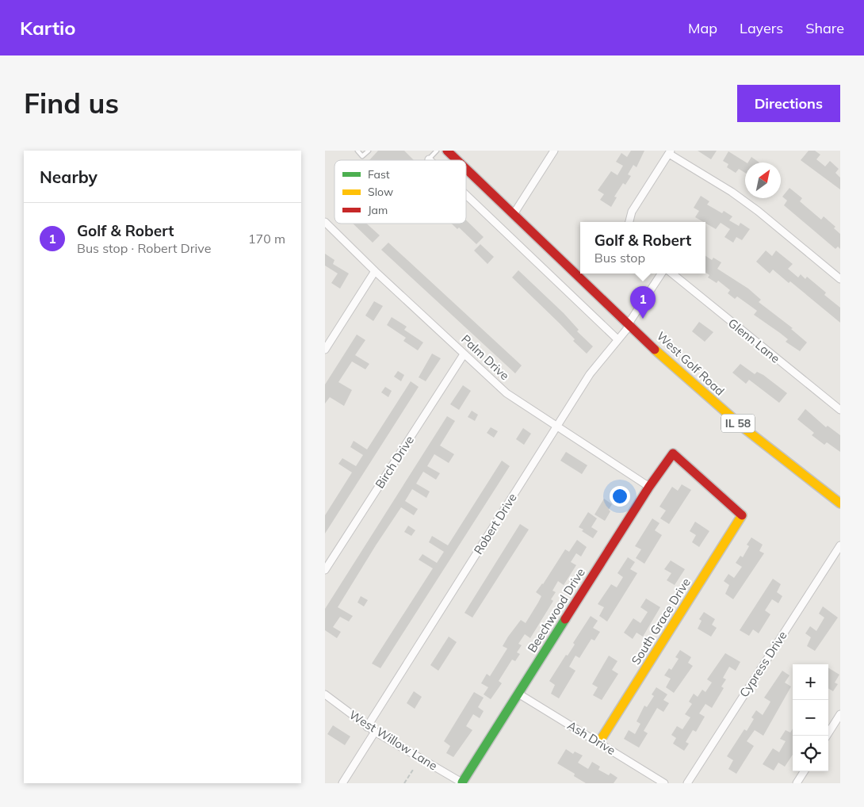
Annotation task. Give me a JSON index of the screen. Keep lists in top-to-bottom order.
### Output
{
  "streets": {
    "street": [
      "Glenn Lane",
      "Palm Drive",
      "West Golf Road",
      "IL 58",
      "Birch Drive",
      "Robert Drive",
      "Beechwood Drive",
      "South Grace Drive",
      "Cypress Drive",
      "Ash Drive",
      "West Willow Lane"
    ]
  },
  "crossings": [
    ["Palm Drive", "Birch Drive"],
    ["Palm Drive", "Robert Drive"],
    ["Palm Drive", "Beechwood Drive"],
    ["West Golf Road", "Robert Drive"],
    ["Robert Drive", "West Willow Lane"],
    ["Beechwood Drive", "South Grace Drive"],
    ["Beechwood Drive", "Ash Drive"],
    ["Beechwood Drive", "West Willow Lane"],
    ["South Grace Drive", "Ash Drive"]
  ],
  "legend": ["Fast", "Slow", "Jam"],
  "north": "top right",
  "page": {
    "header": "Kartio",
    "nav": ["Map", "Layers", "Share"],
    "buttons": "Directions",
    "title": "Find us",
    "heading": "Nearby",
    "list": [
      {
        "mark": "1",
        "name": "Golf & Robert",
        "note": "Bus stop · Robert Drive",
        "value": "170 m"
      }
    ],
    "popup": ["Golf & Robert", "Bus stop"],
    "pins": "1",
    "map_buttons": ["+", "−"]
  }
}
